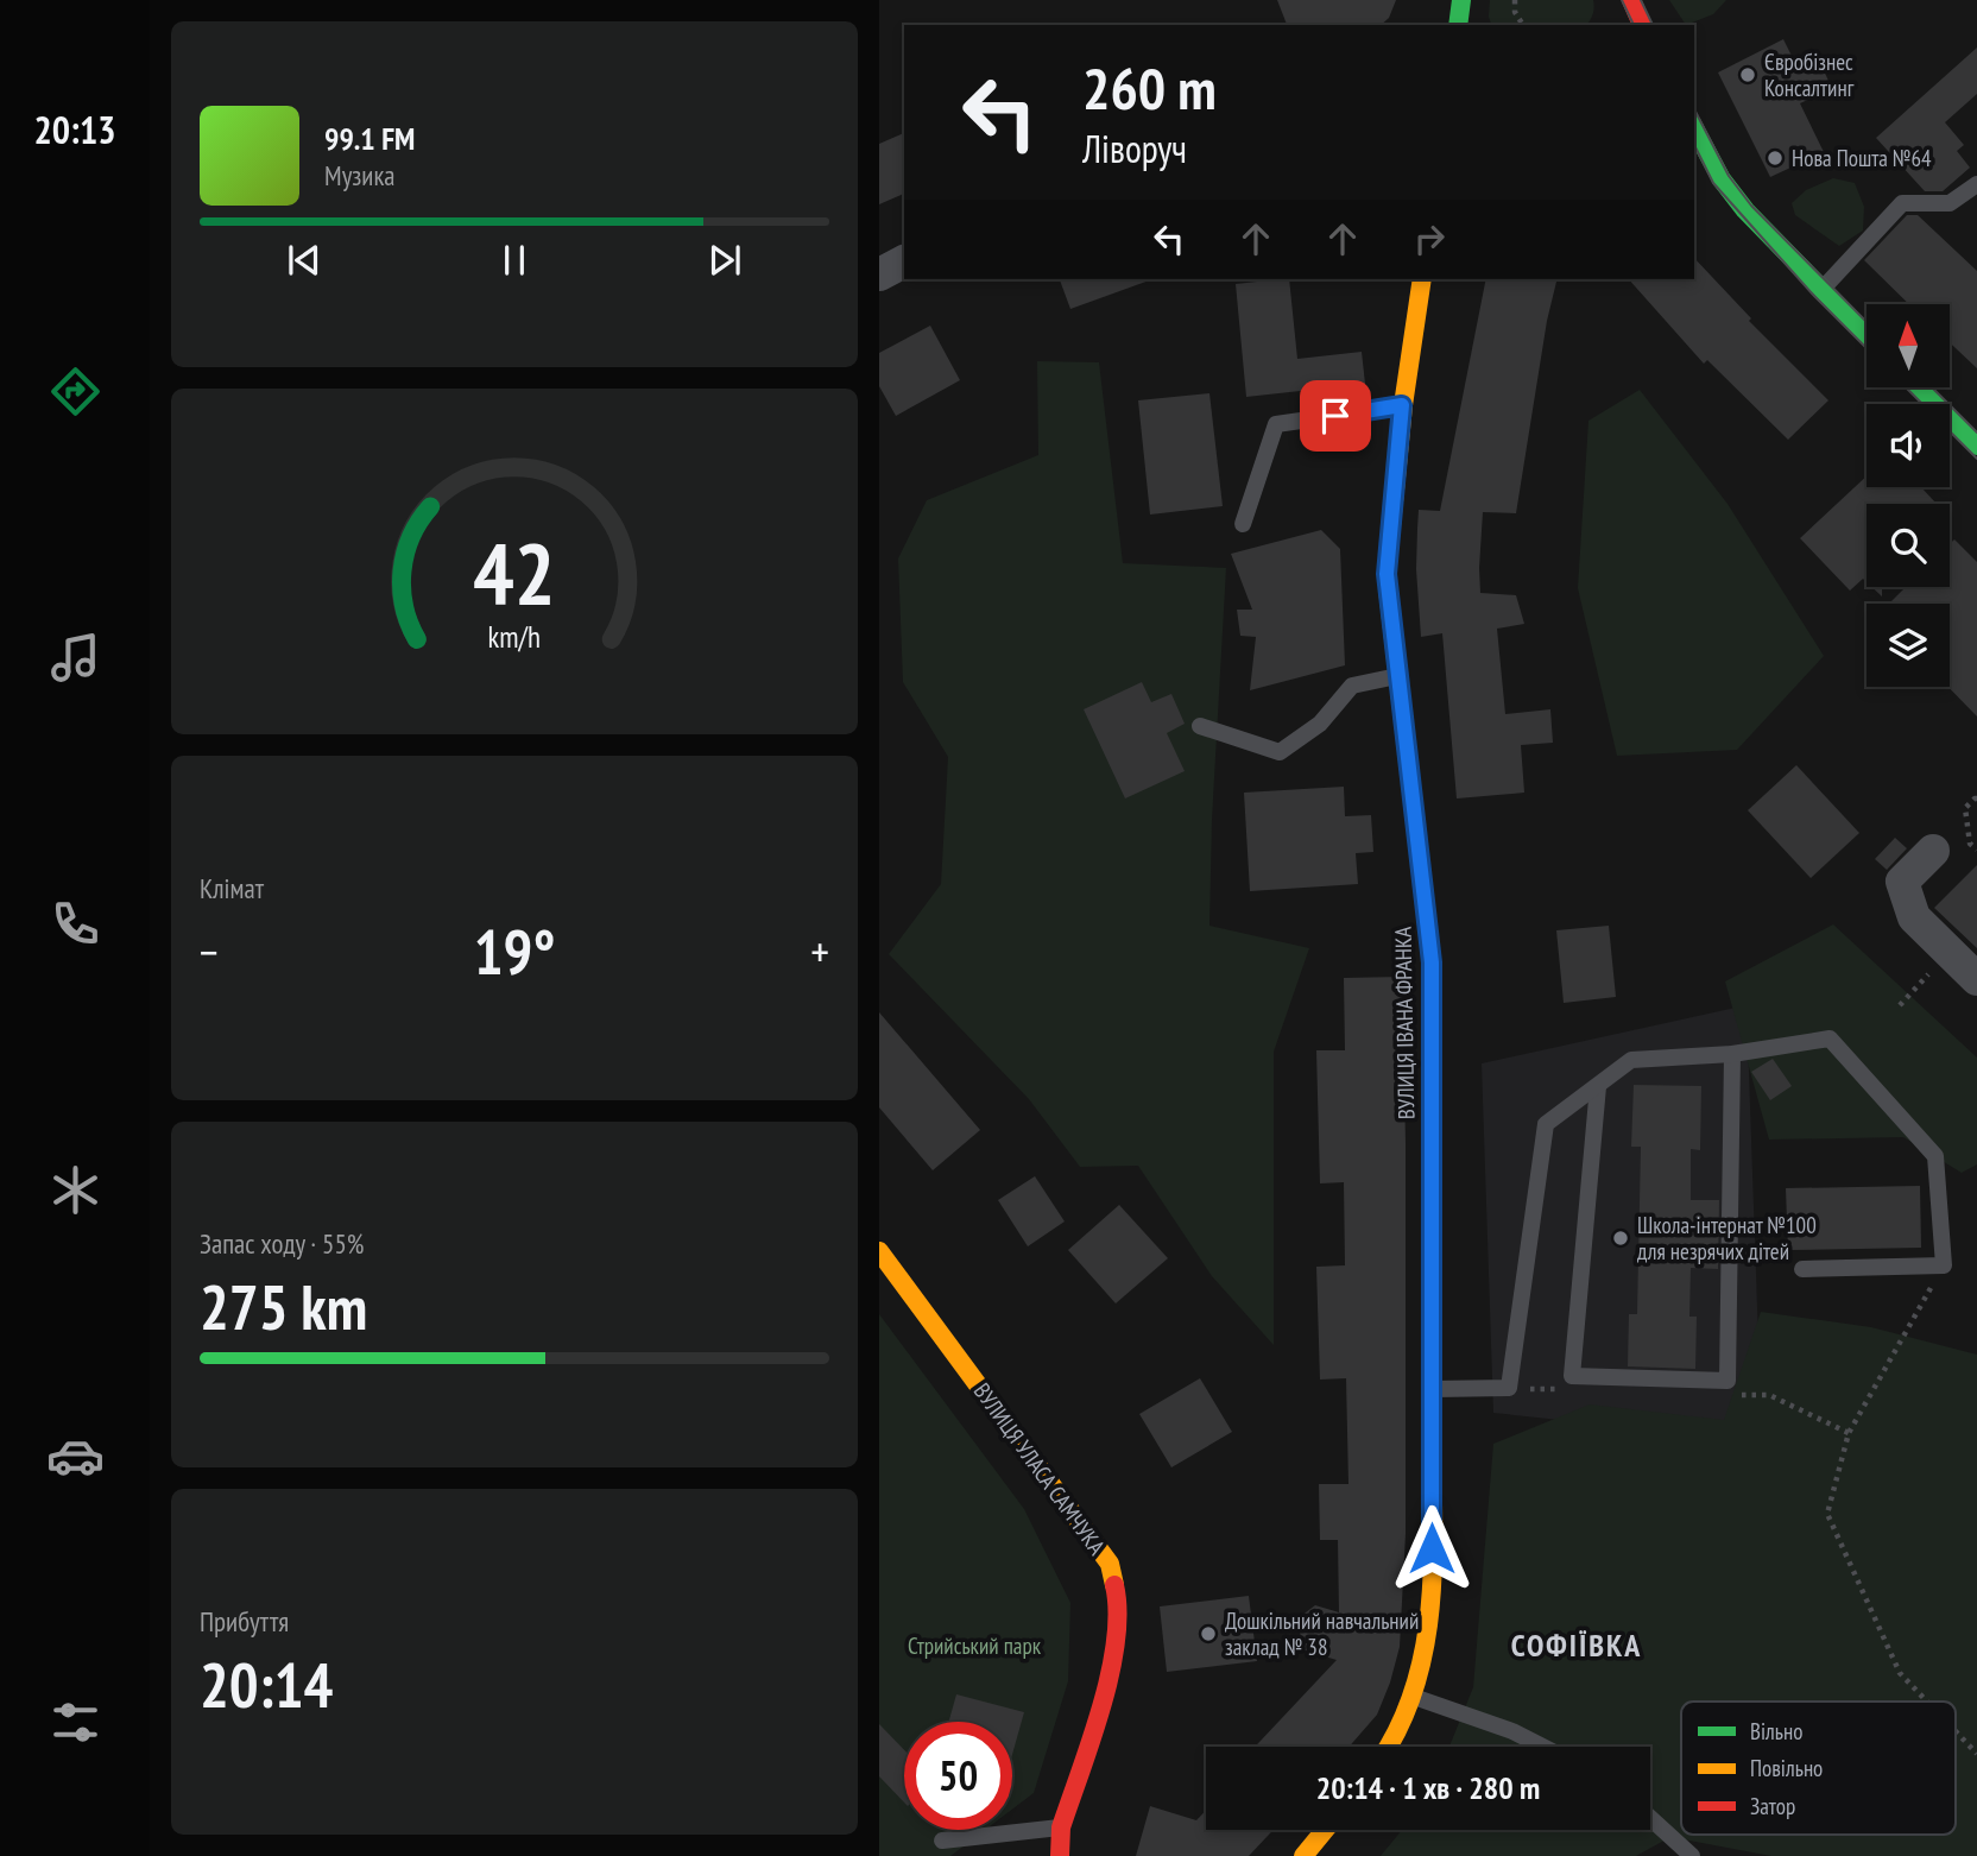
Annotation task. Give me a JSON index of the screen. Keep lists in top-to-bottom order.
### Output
{
  "streets": {
    "main road": ["ВУЛИЦЯ ІВАНА ФРАНКА", "ВУЛИЦЯ УЛАСА САМЧУКА"]
  },
  "districts": ["СОФІЇВКА"],
  "parks": ["Стрийський парк"],
  "places": [
    "Євробізнес Консалтинг",
    "Нова Пошта №64",
    "Школа-інтернат №100 для незрячих дітей",
    "Дошкільний навчальний заклад № 38"
  ],
  "legend": ["Вільно", "Повільно", "Затор"],
  "north": "top",
  "page": {
    "tabs": "20:13",
    "turn": ["260 m", "Ліворуч"],
    "song": ["99.1 FM", "Музика"],
    "tile": [
      "Клімат",
      ["Запас ходу · 55%", "275 km"],
      ["Прибуття", "20:14"]
    ],
    "heat": ["−", "19°", "+"],
    "limit": "50",
    "trip": "20:14 · 1 хв · 280 m",
    "gauge": ["42", "km/h"]
  }
}
